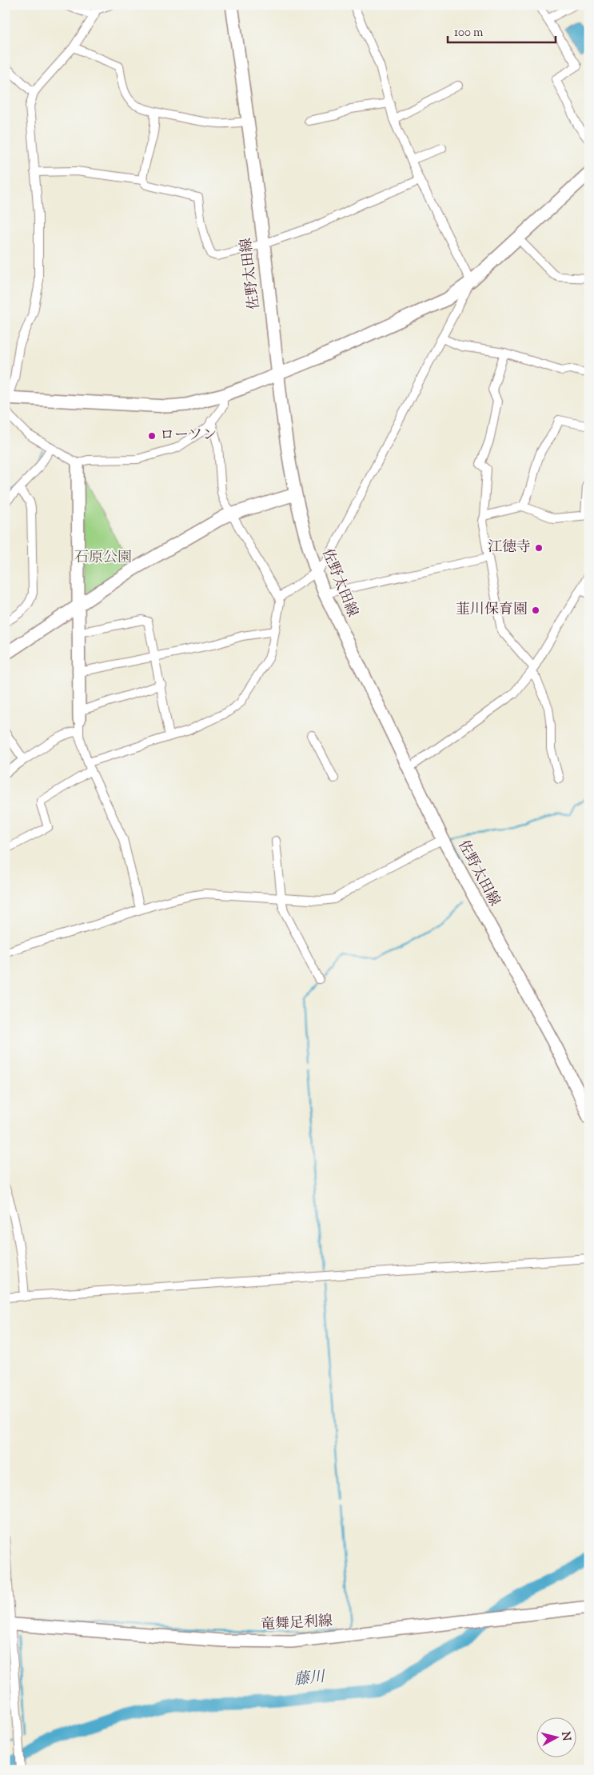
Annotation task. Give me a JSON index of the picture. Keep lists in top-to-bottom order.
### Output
{
  "streets": {
    "main road": ["佐野太田線", "竜舞足利線"]
  },
  "water": ["藤川"],
  "parks": ["石原公園"],
  "places": ["ローソン", "江徳寺", "韮川保育園"],
  "scale_bar": "100 m",
  "north": "right"
}
